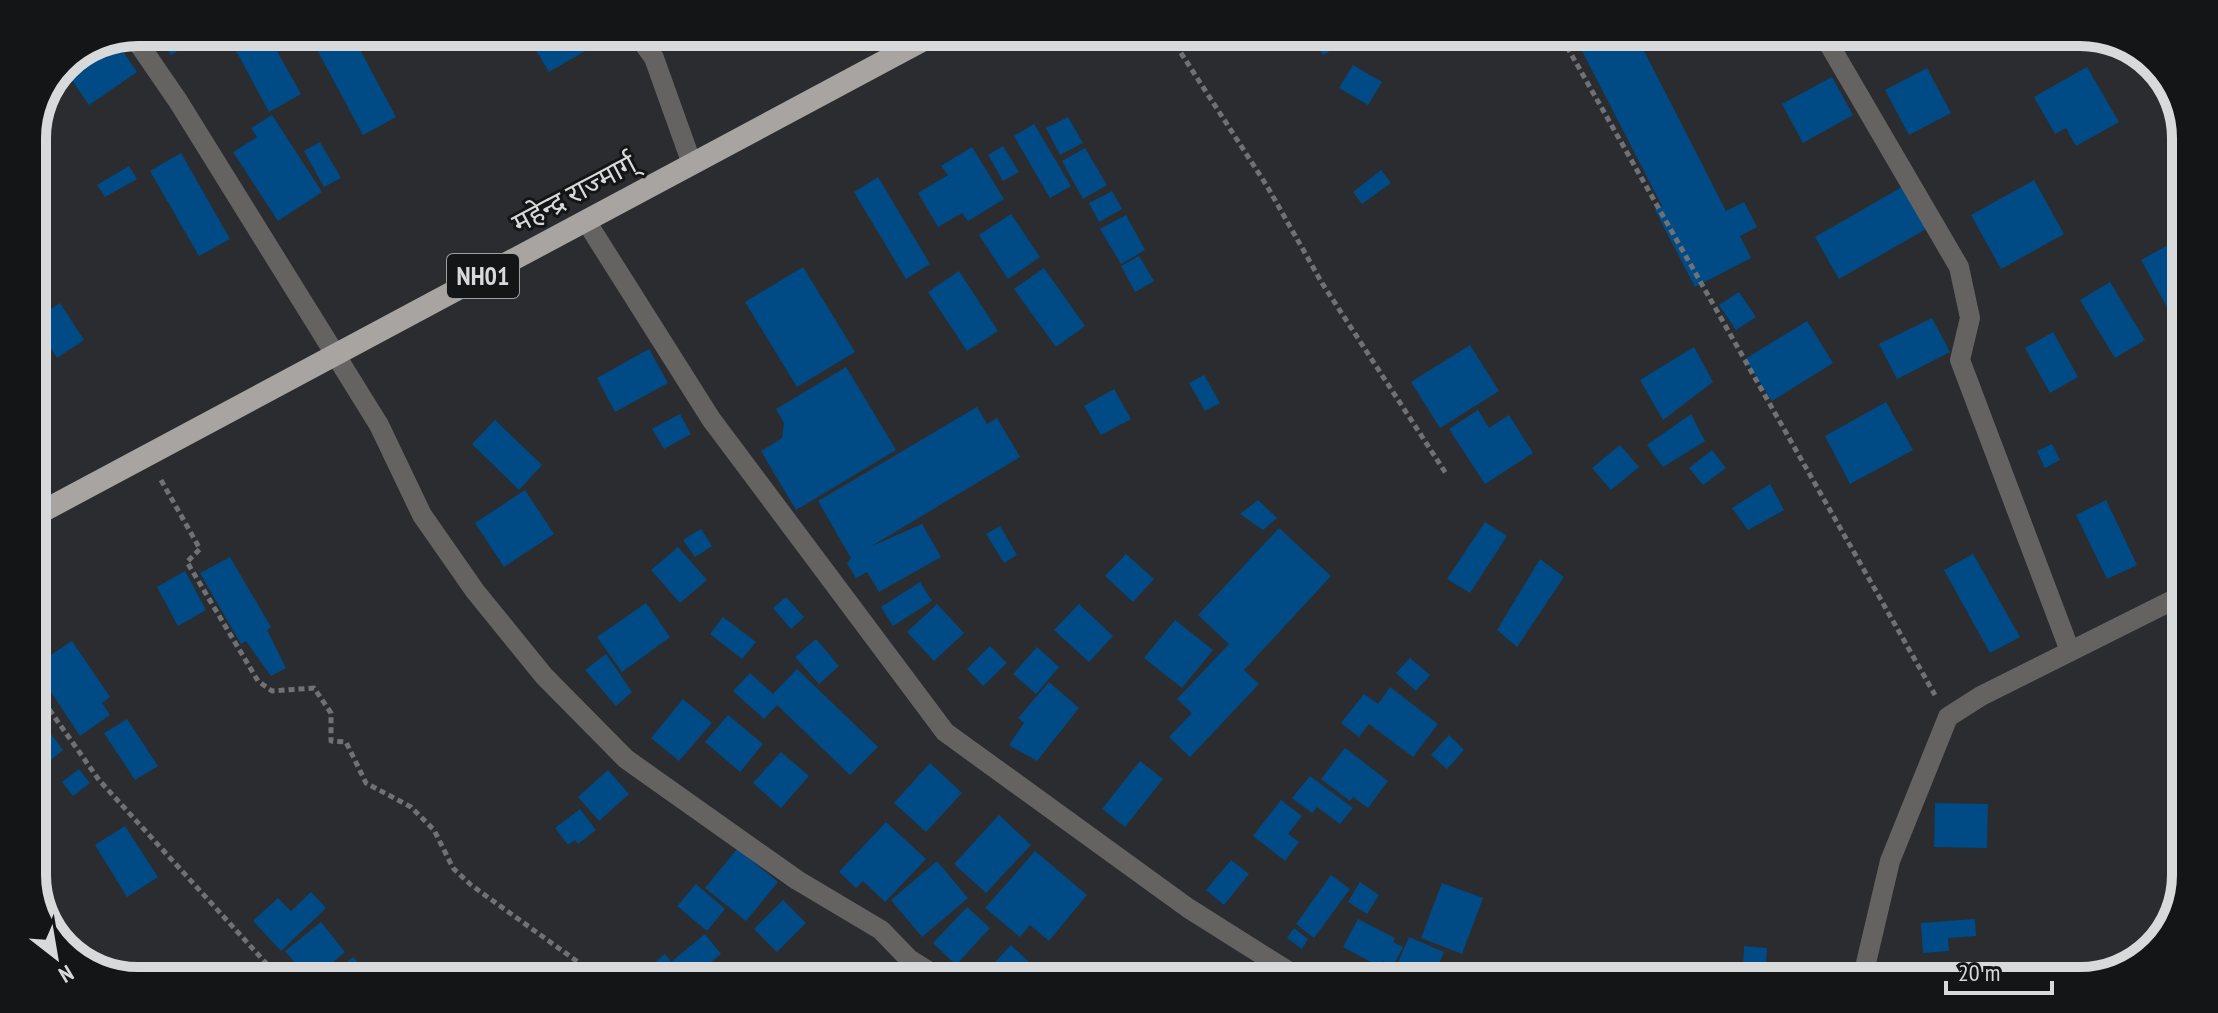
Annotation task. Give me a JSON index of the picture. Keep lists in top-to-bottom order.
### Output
{
  "streets": {
    "highway": ["महेन्द्र राज्मार्ग्", "NH01"]
  },
  "scale_bar": "20 m",
  "north": "bottom right"
}
